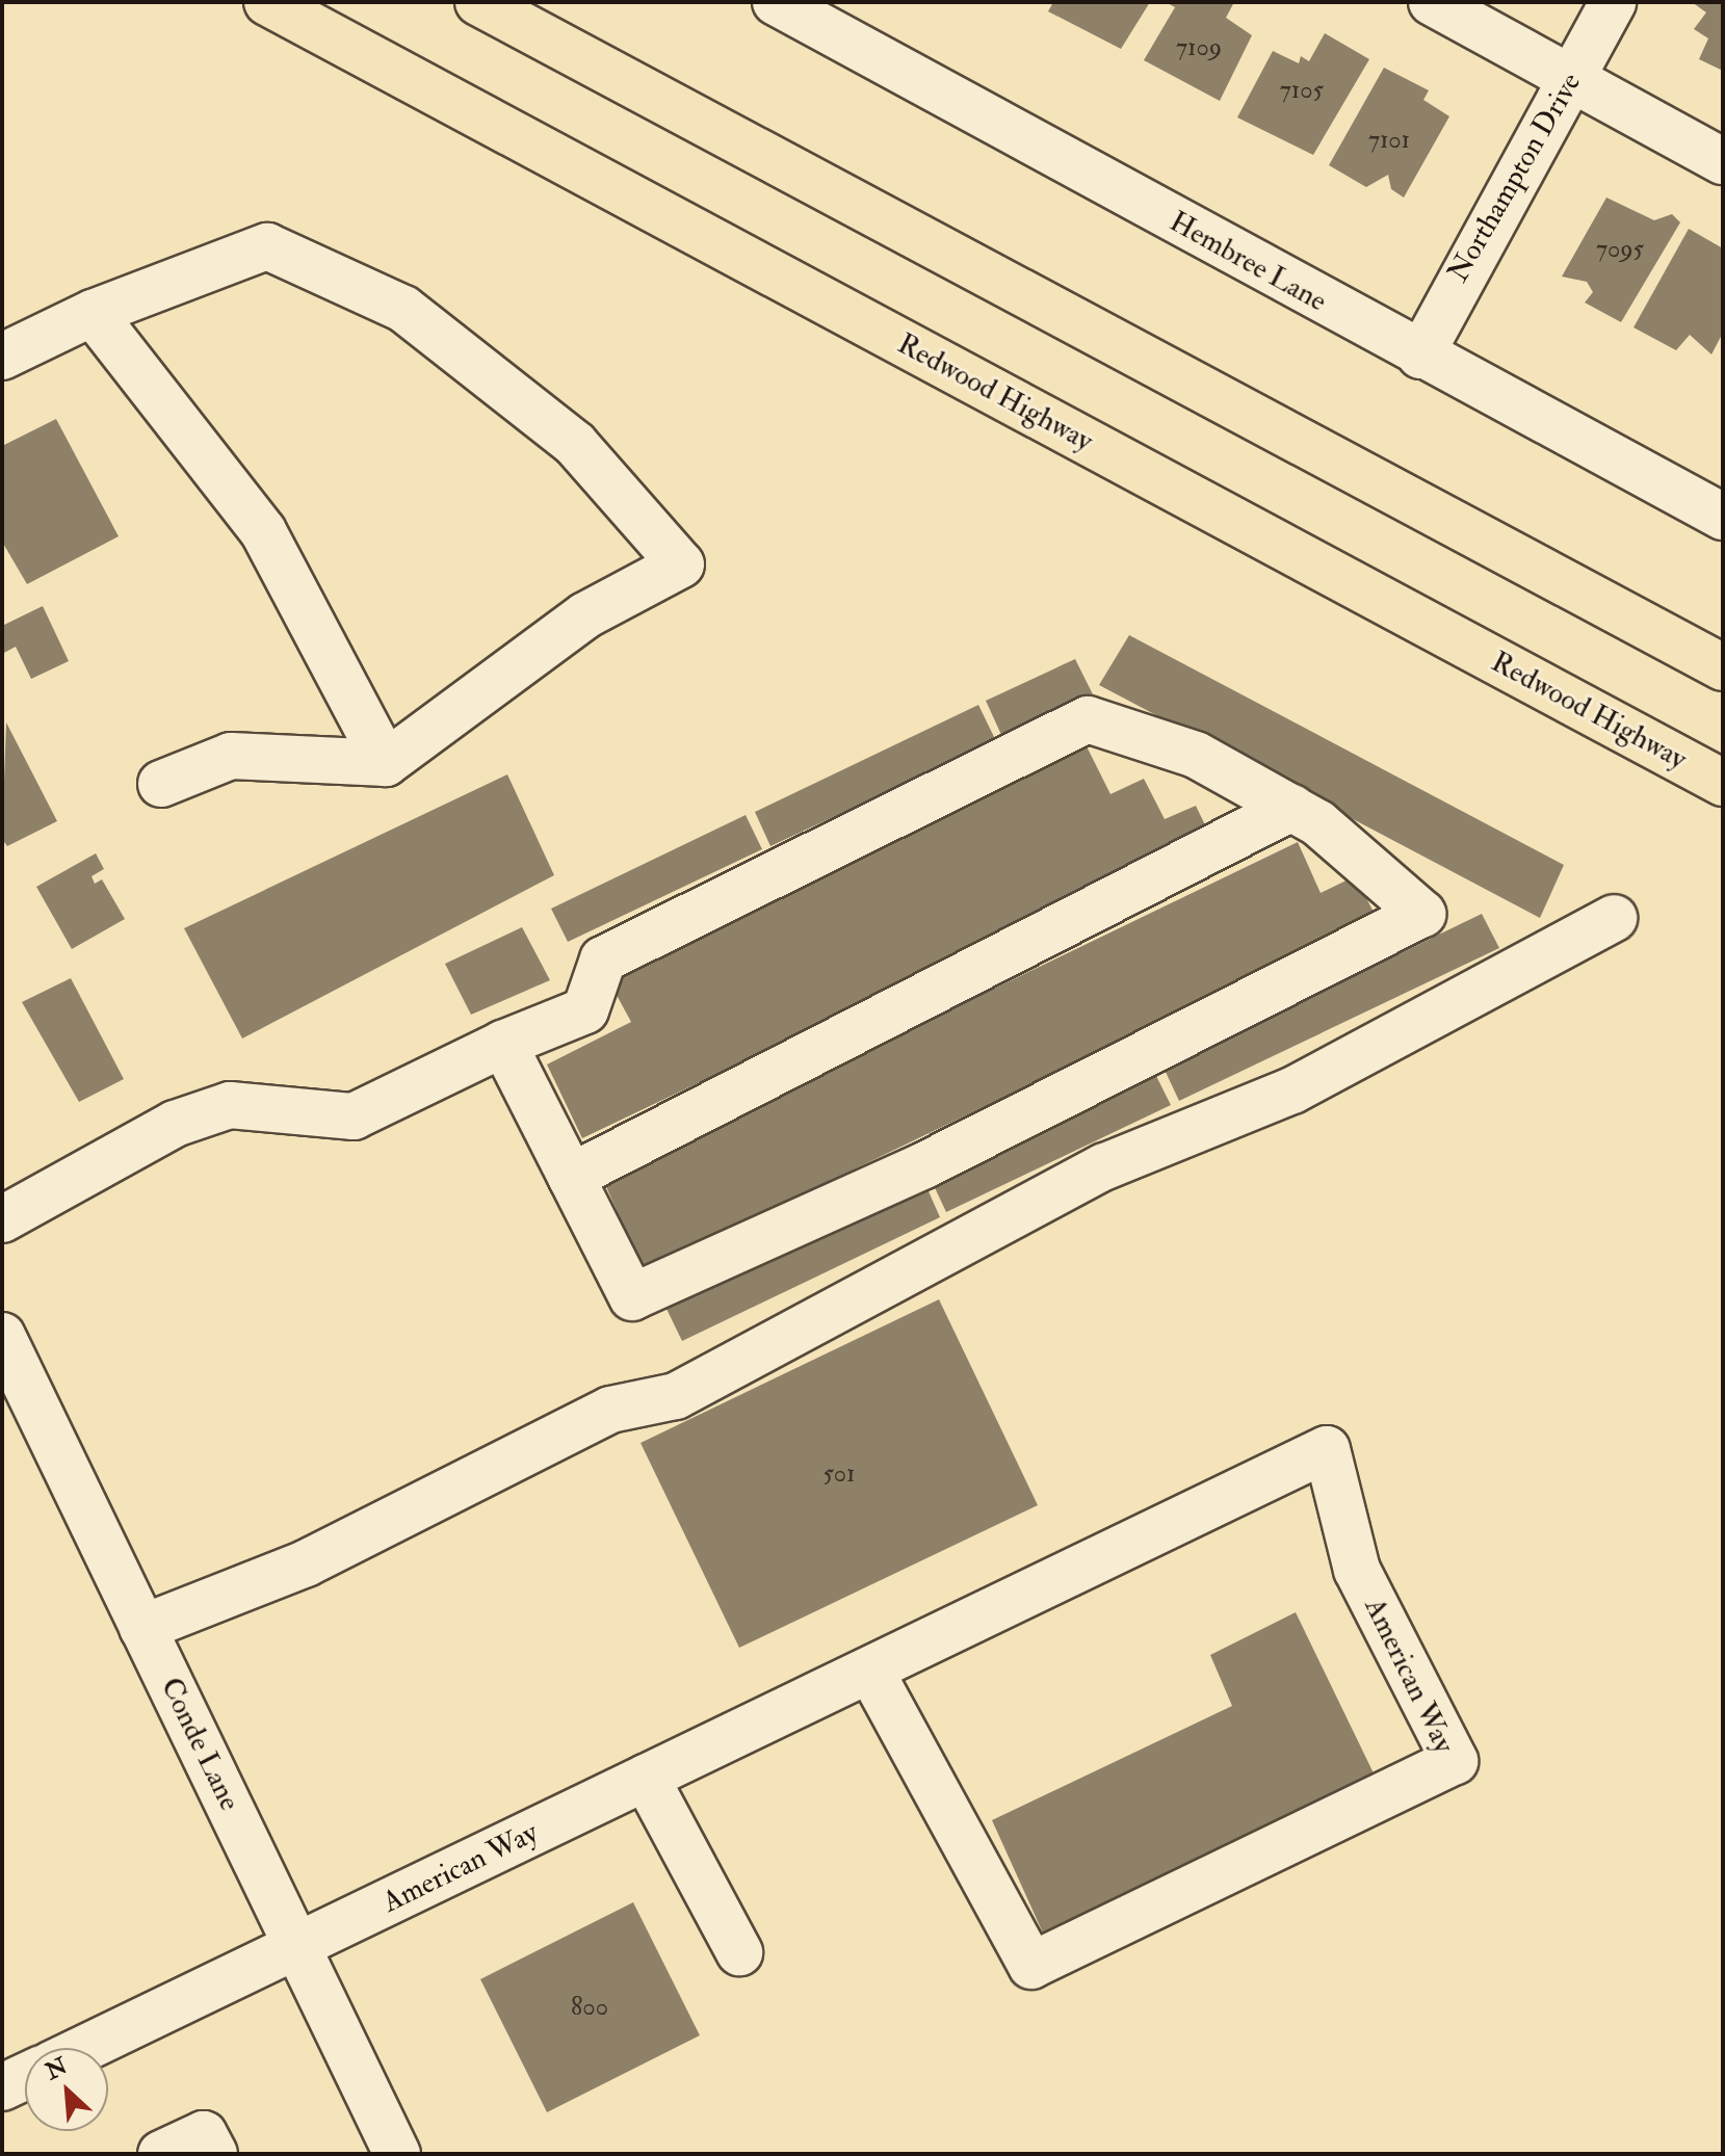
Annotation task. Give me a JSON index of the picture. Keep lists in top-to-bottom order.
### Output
{
  "streets": {
    "highway": ["Redwood Highway"],
    "street": [
      "Northampton Drive",
      "Hembree Lane",
      "American Way",
      "Conde Lane"
    ]
  },
  "crossings": [
    ["Northampton Drive", "Hembree Lane"],
    ["American Way", "Conde Lane"]
  ],
  "house_numbers": [
    "7109",
    "7105",
    "7101",
    "7095",
    "501",
    "800"
  ],
  "north": "top left"
}
